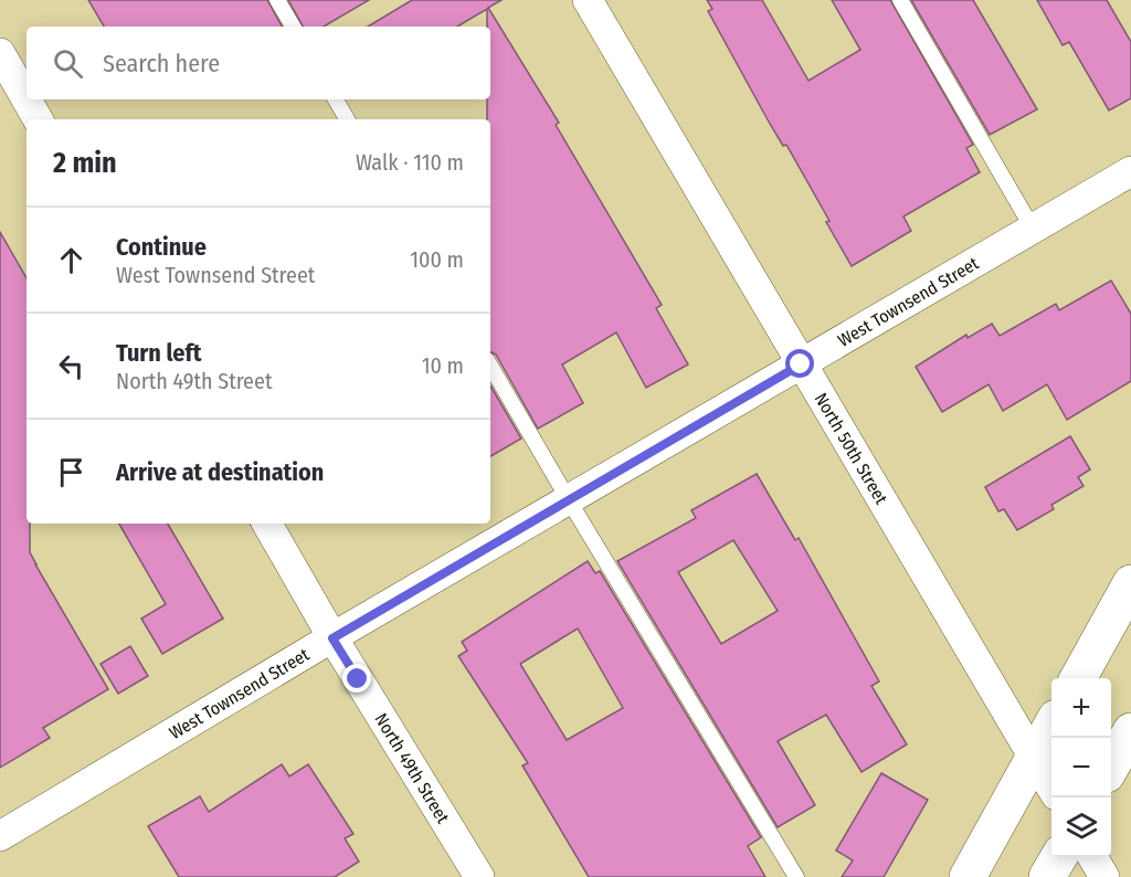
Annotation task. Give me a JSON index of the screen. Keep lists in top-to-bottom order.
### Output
{
  "streets": {
    "street": ["West Townsend Street", "North 50th Street", "North 49th Street"]
  },
  "crossings": [
    ["West Townsend Street", "North 50th Street"],
    ["West Townsend Street", "North 49th Street"]
  ],
  "page": {
    "search": "Search here",
    "heading": ["2 min", "Walk · 110 m"],
    "list": [
      ["Continue", "West Townsend Street", "100 m"],
      ["Turn left", "North 49th Street", "10 m"],
      "Arrive at destination"
    ],
    "map_buttons": ["+", "−"]
  }
}
